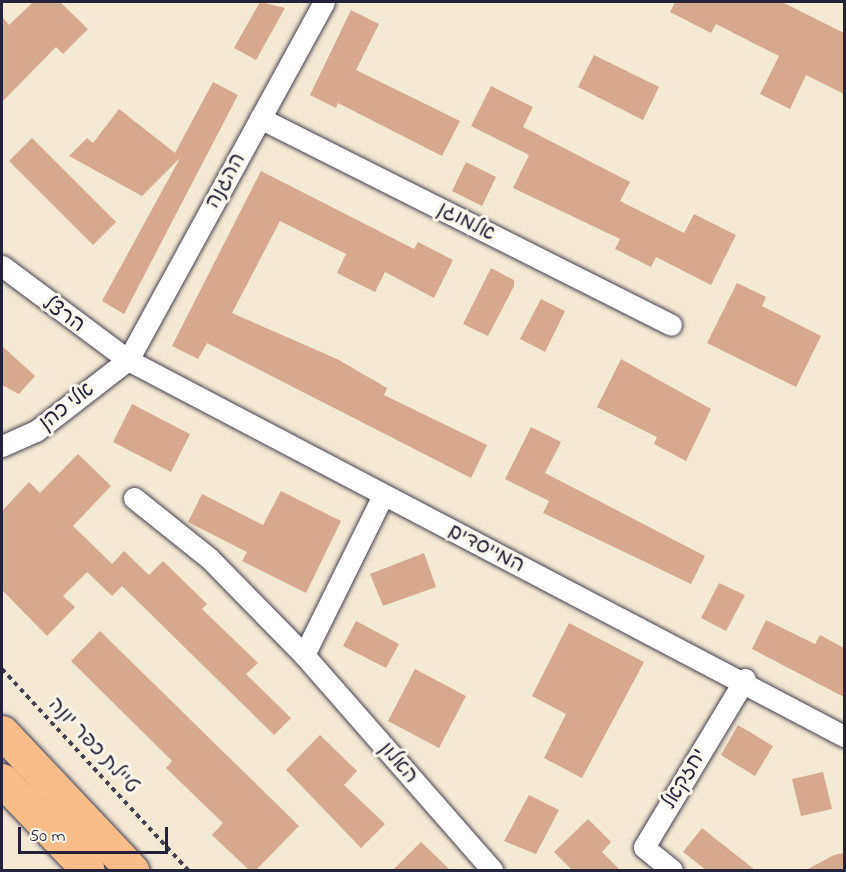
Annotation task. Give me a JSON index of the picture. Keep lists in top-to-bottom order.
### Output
{
  "streets": {
    "street": [
      "ההגנה",
      "אלמוגן",
      "הרצל",
      "אלי כהן",
      "המייסדים",
      "האלון",
      "יחזקאל"
    ],
    "path": ["טיילת כפר יונה"]
  },
  "crossings": [
    ["ההגנה", "אלמוגן"],
    ["ההגנה", "הרצל"],
    ["ההגנה", "אלי כהן"],
    ["ההגנה", "המייסדים"],
    ["הרצל", "אלי כהן"],
    ["הרצל", "המייסדים"],
    ["אלי כהן", "המייסדים"],
    ["המייסדים", "יחזקאל"]
  ],
  "scale_bar": "50 m"
}
